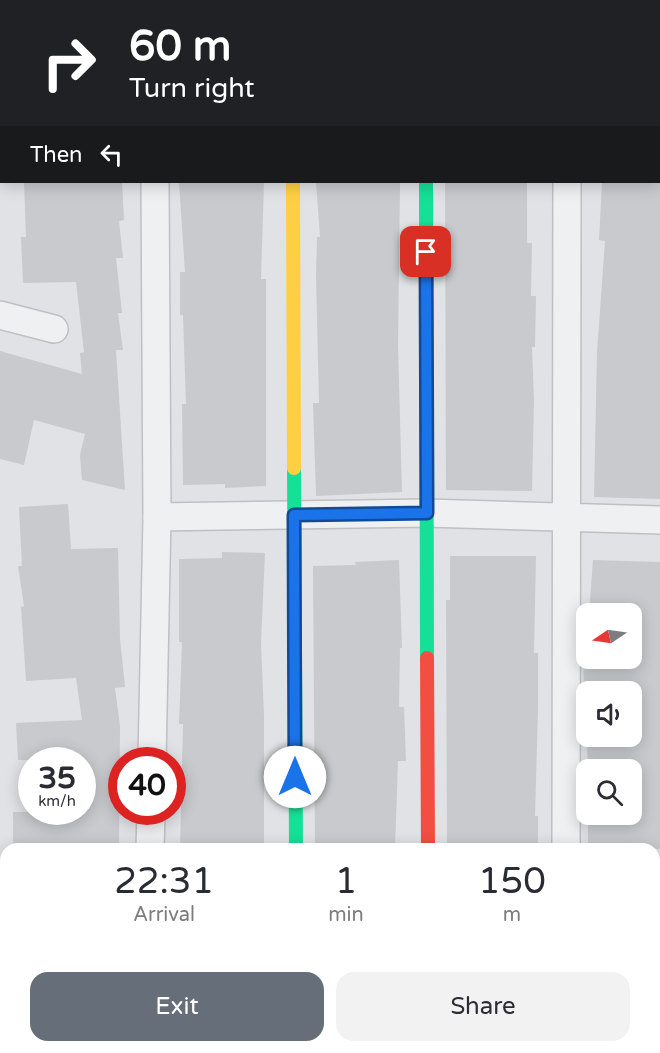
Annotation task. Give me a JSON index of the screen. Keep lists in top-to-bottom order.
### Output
{
  "north": "left",
  "page": {
    "turn": ["60 m", "Turn right"],
    "then": "Then",
    "speed": "35 km/h",
    "limit": "40",
    "eta": [
      "22:31",
      "Arrival",
      "1",
      "min",
      "150",
      "m"
    ],
    "buttons": ["Exit", "Share"]
  }
}
